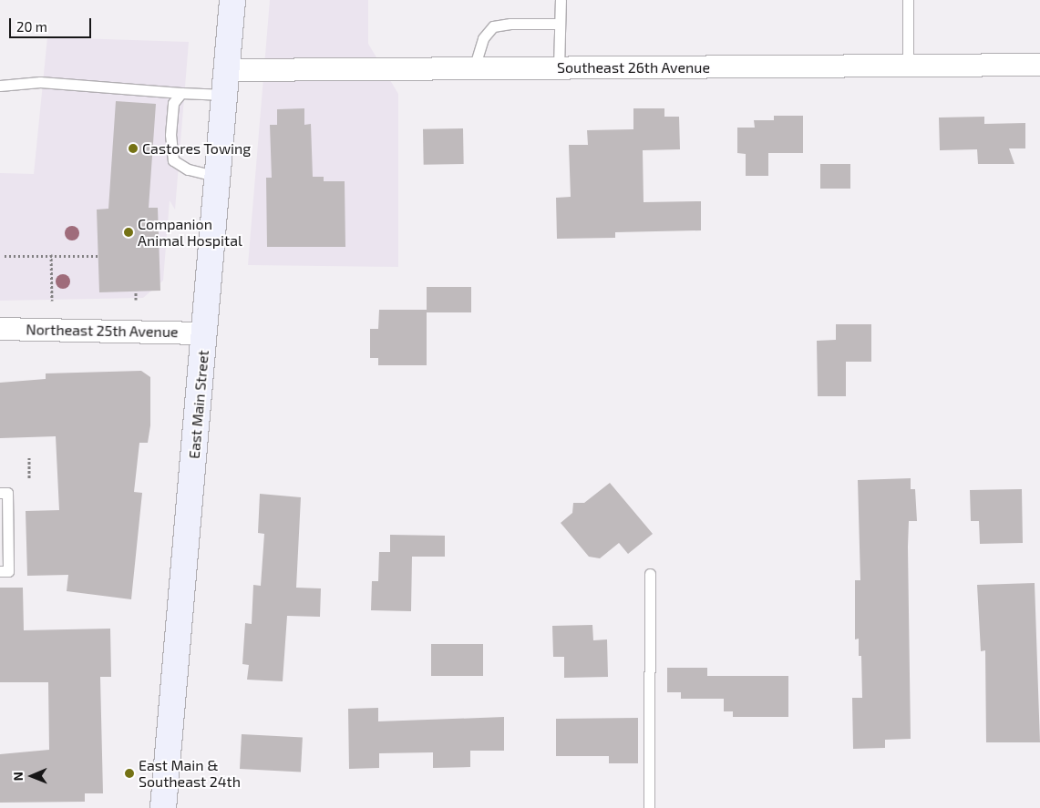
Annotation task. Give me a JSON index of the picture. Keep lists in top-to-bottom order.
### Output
{
  "streets": {
    "main road": ["East Main Street"],
    "street": ["Southeast 26th Avenue", "Northeast 25th Avenue"]
  },
  "crossings": [
    ["Southeast 26th Avenue", "East Main Street"],
    ["Northeast 25th Avenue", "East Main Street"]
  ],
  "places": ["Castores Towing", "Companion Animal Hospital", "East Main & Southeast 24th"],
  "scale_bar": "20 m",
  "north": "left"
}
